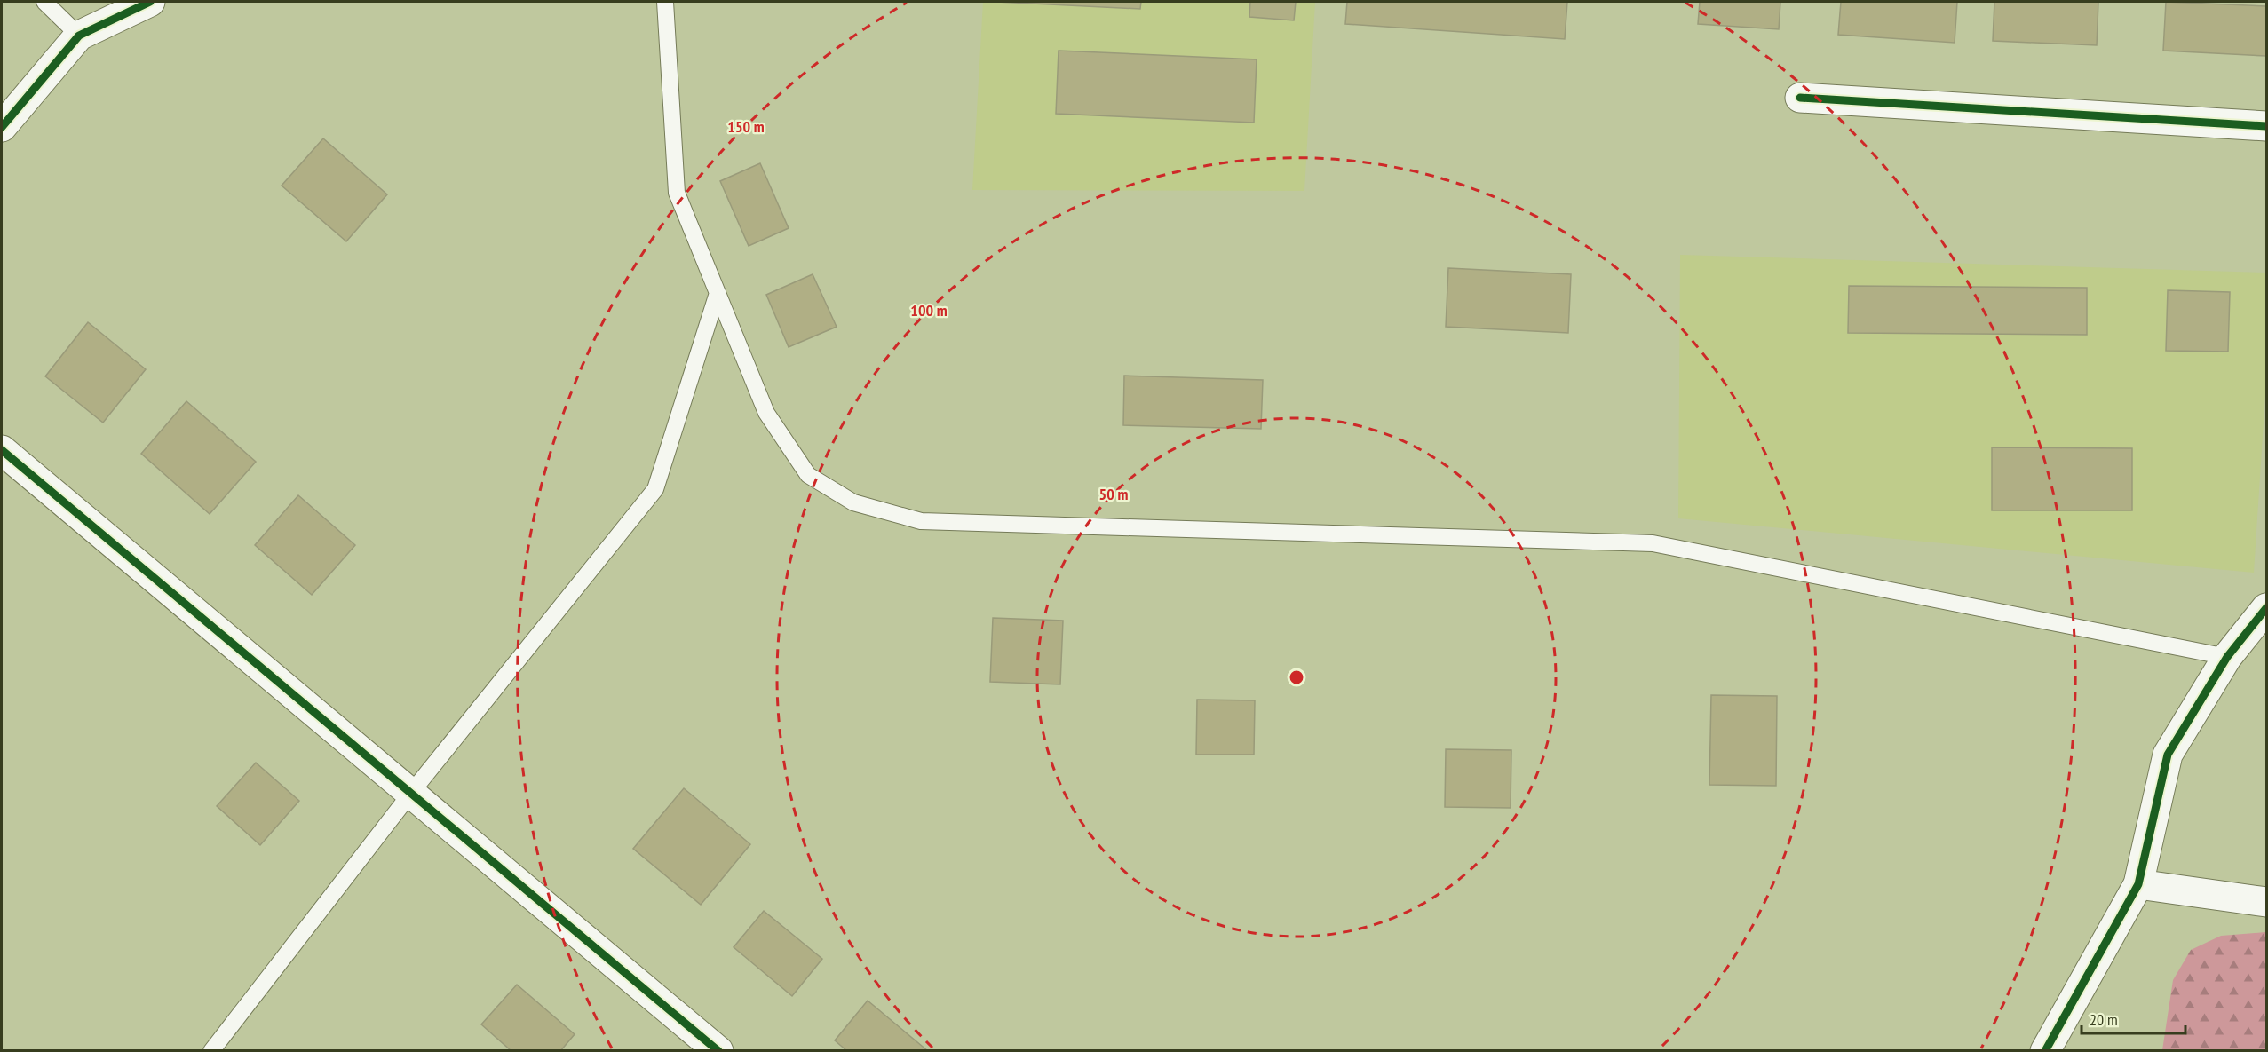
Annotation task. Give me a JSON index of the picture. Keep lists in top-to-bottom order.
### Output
{
  "scale_bar": "20 m",
  "rings": ["150 m", "100 m", "50 m"]
}
